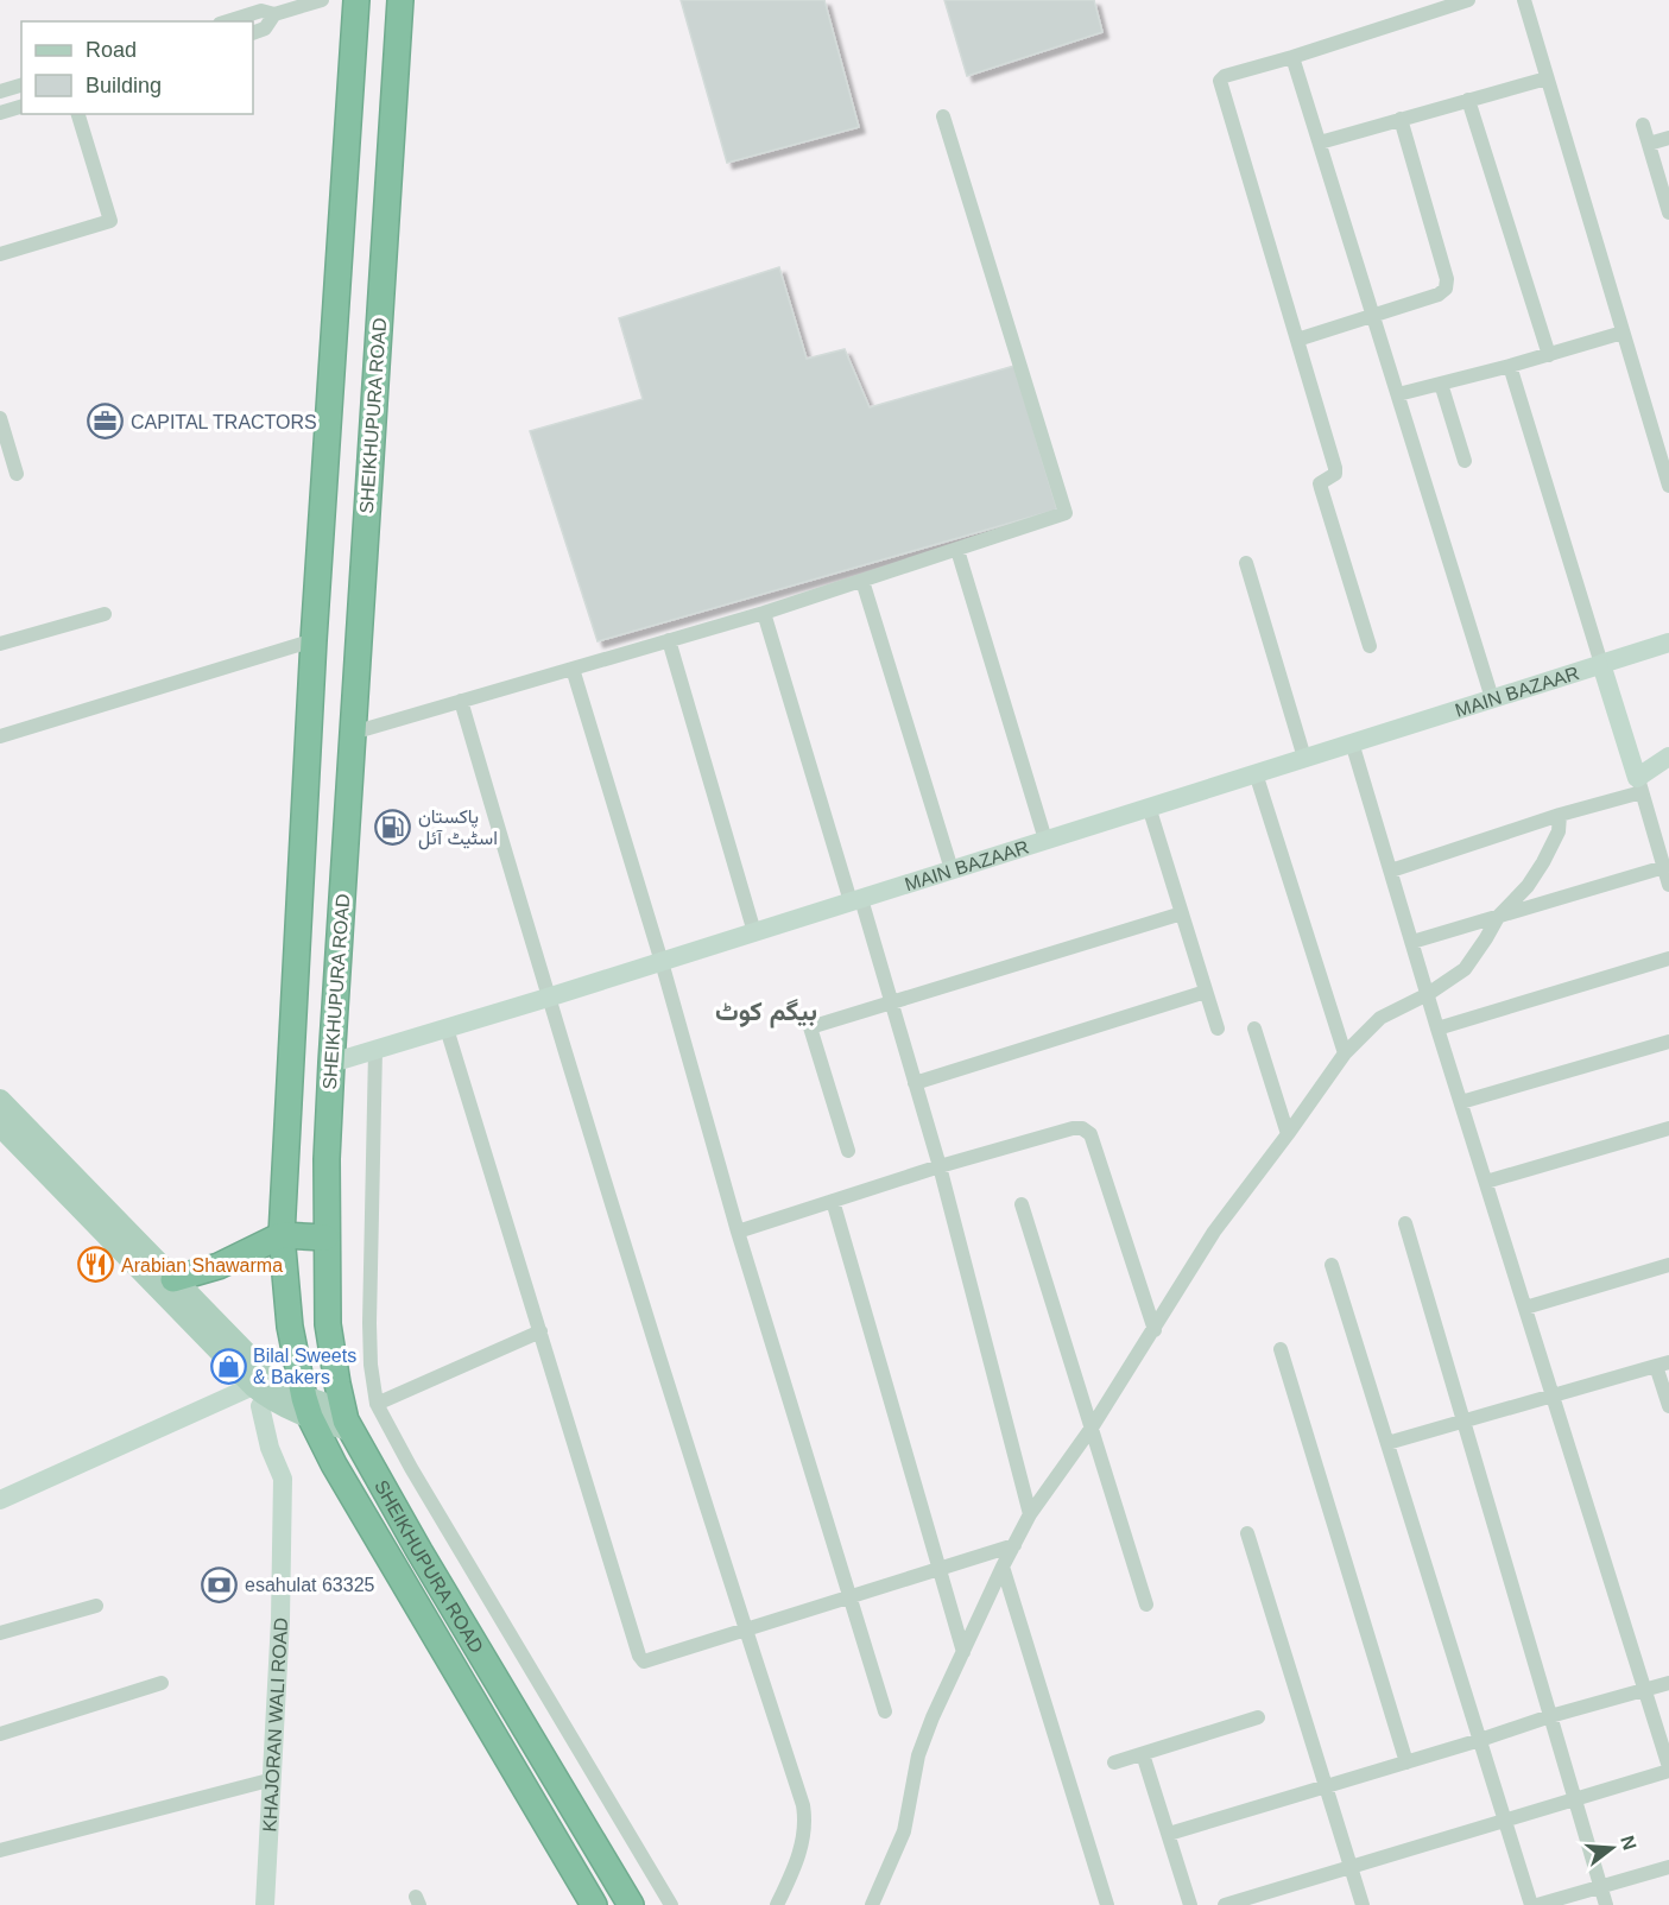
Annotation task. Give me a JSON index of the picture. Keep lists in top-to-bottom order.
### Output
{
  "streets": {
    "highway": ["SHEIKHUPURA ROAD"],
    "street": ["MAIN BAZAAR", "KHAJORAN WALI ROAD"]
  },
  "crossings": [
    ["SHEIKHUPURA ROAD", "MAIN BAZAAR"]
  ],
  "districts": ["بیگم کوٹ"],
  "places": {
    "office": ["CAPITAL TRACTORS"],
    "fuel station": ["پاکستان اسٹیٹ آئل"],
    "restaurant": ["Arabian Shawarma"],
    "shop": ["Bilal Sweets & Bakers"],
    "bank": ["esahulat 63325"]
  },
  "legend": ["Road", "Building"],
  "north": "right"
}
